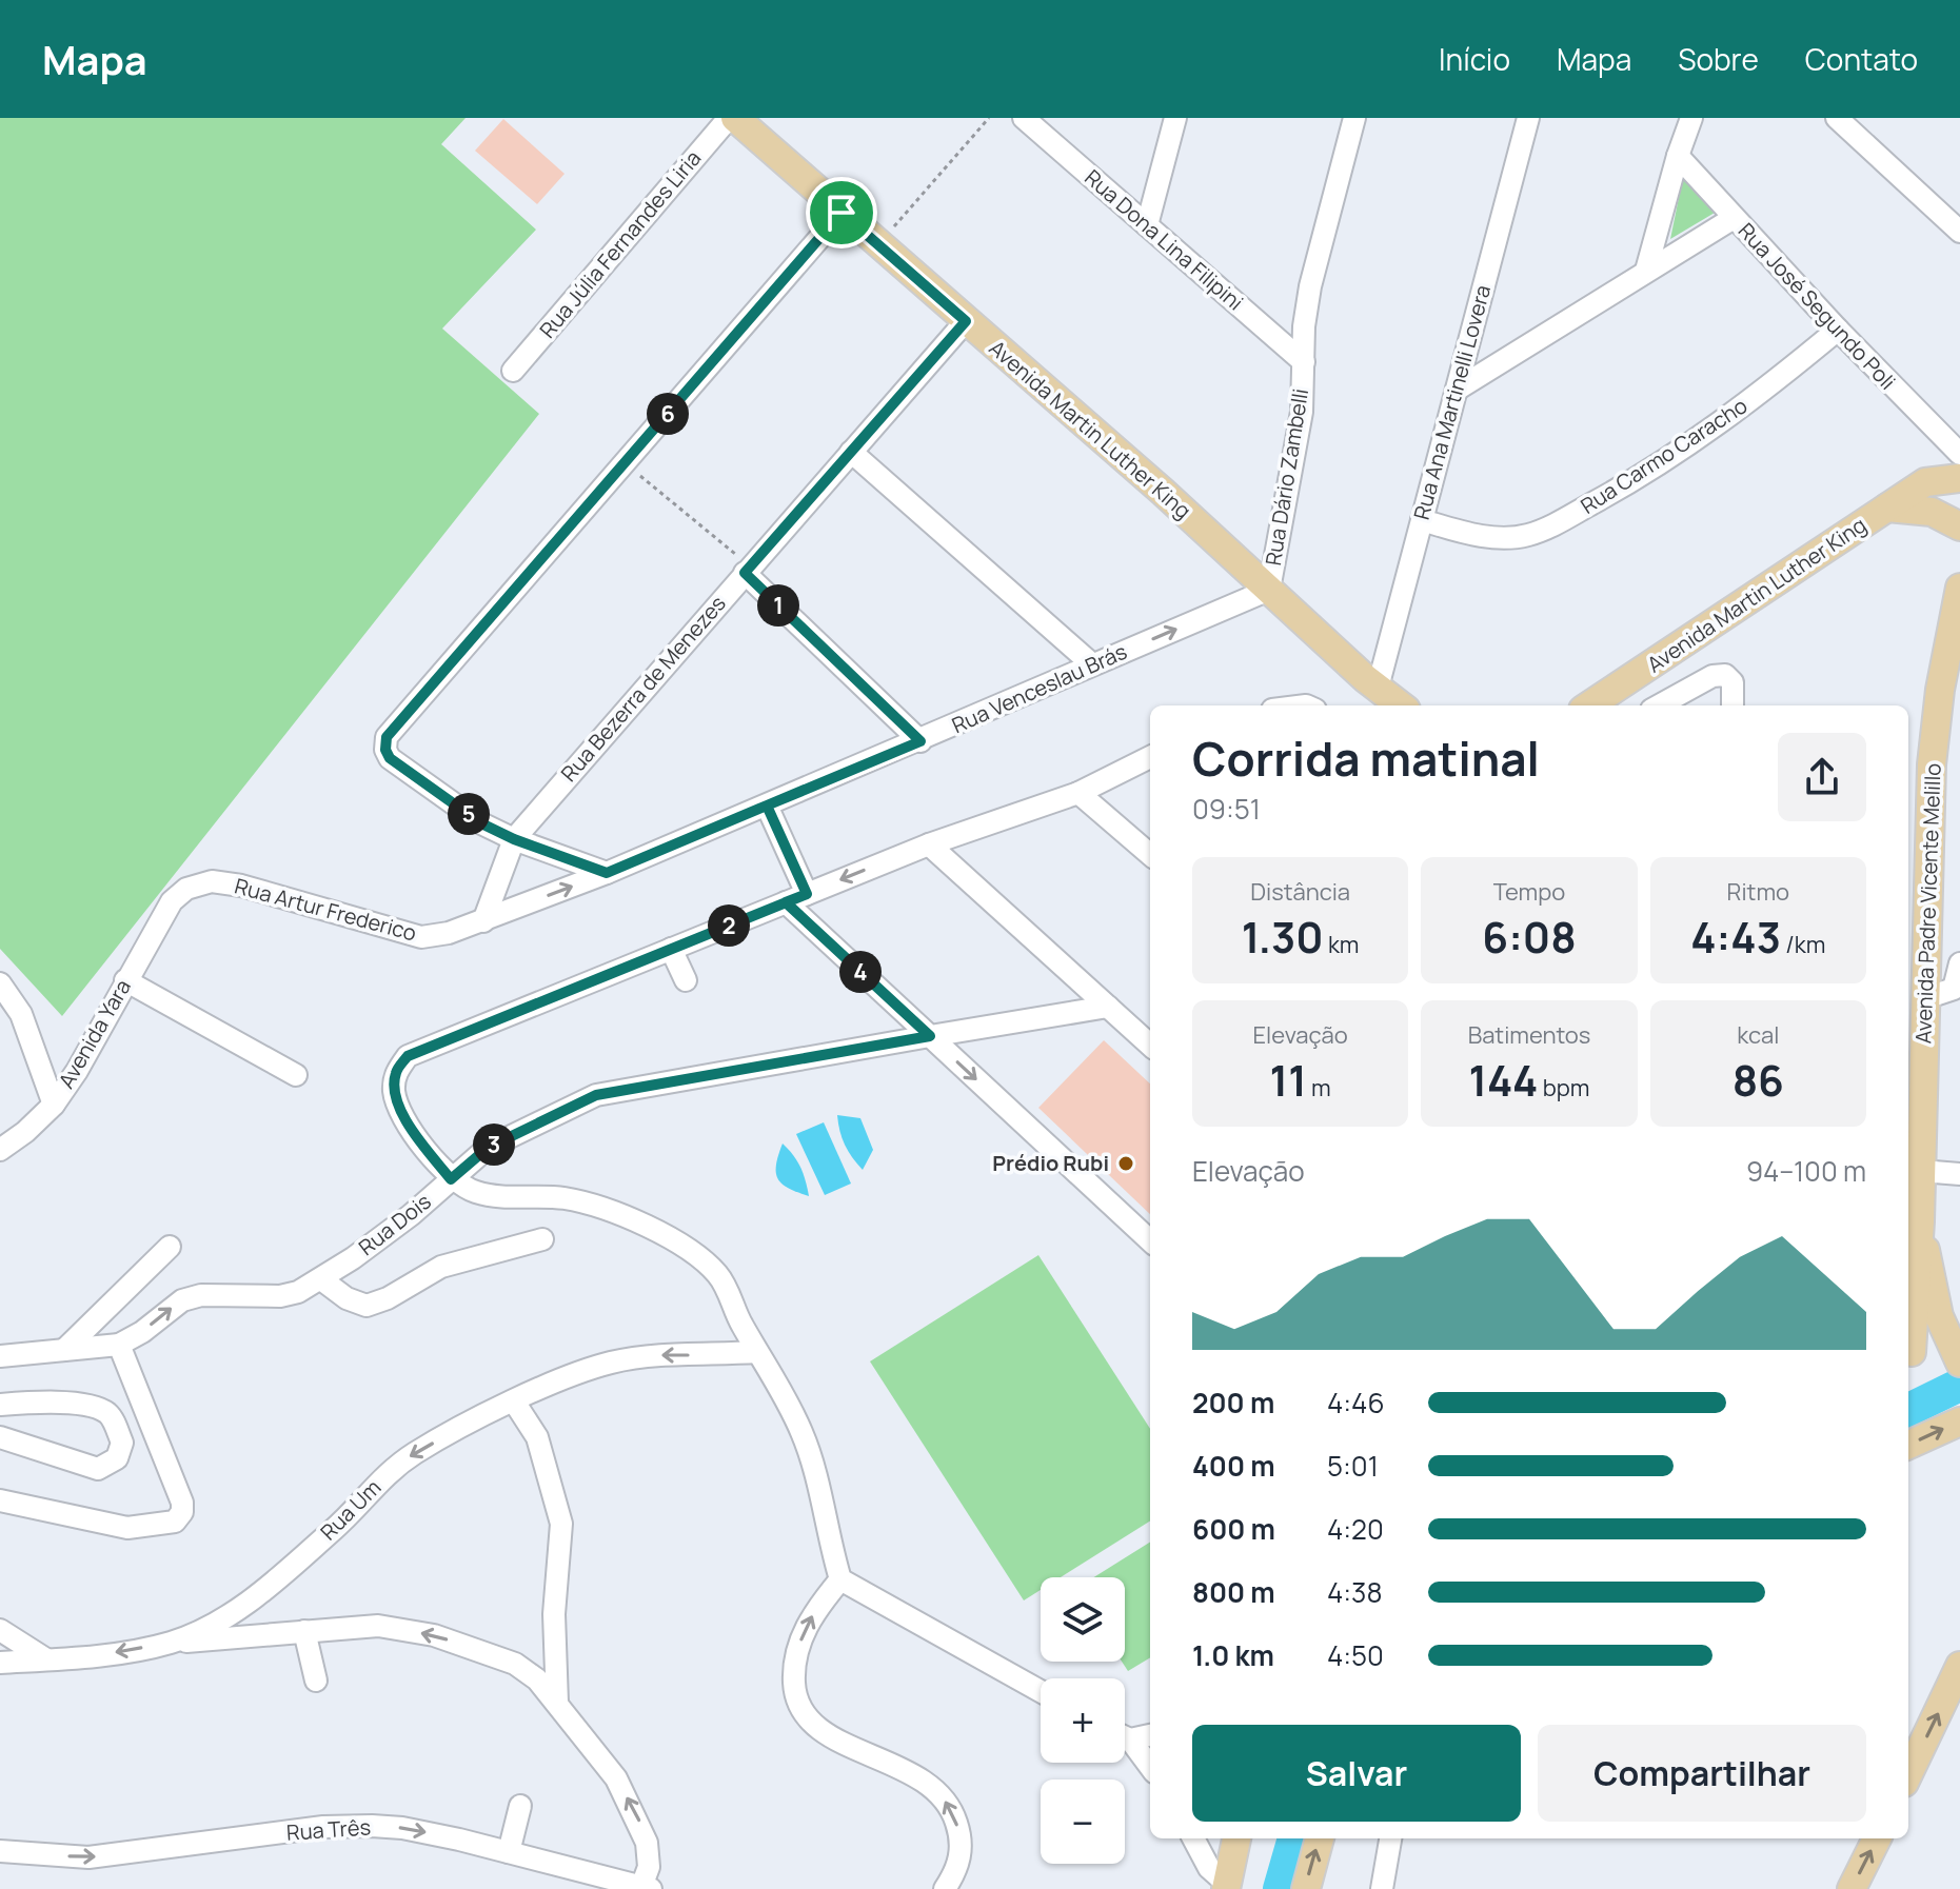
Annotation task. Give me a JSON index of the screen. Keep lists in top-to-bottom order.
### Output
{
  "streets": {
    "main road": ["Avenida Martin Luther King", "Avenida Padre Vicente Melillo"],
    "street": [
      "Rua Dona Lina Filipini",
      "Rua Júlia Fernandes Liria",
      "Rua José Segundo Poli",
      "Rua Ana Martinelli Lovera",
      "Rua Carmo Caracho",
      "Rua Dário Zambelli",
      "Rua Bezerra de Menezes",
      "Rua Venceslau Brás",
      "Rua Artur Frederico",
      "Avenida Yara",
      "Rua Dois",
      "Rua Um",
      "Rua Três"
    ]
  },
  "crossings": [
    ["Rua Dona Lina Filipini", "Rua Dário Zambelli"],
    ["Rua Júlia Fernandes Liria", "Avenida Martin Luther King"],
    ["Rua José Segundo Poli", "Rua Carmo Caracho"],
    ["Rua Ana Martinelli Lovera", "Avenida Martin Luther King"],
    ["Rua Ana Martinelli Lovera", "Rua Carmo Caracho"],
    ["Avenida Martin Luther King", "Rua Dário Zambelli"],
    ["Avenida Martin Luther King", "Rua Bezerra de Menezes"],
    ["Avenida Martin Luther King", "Rua Venceslau Brás"],
    ["Rua Dário Zambelli", "Rua Venceslau Brás"],
    ["Rua Bezerra de Menezes", "Rua Venceslau Brás"],
    ["Rua Bezerra de Menezes", "Rua Artur Frederico"],
    ["Rua Venceslau Brás", "Rua Artur Frederico"],
    ["Rua Artur Frederico", "Avenida Yara"]
  ],
  "one_way": ["Rua Venceslau Brás", "Rua Três"],
  "places": ["Prédio Rubi"],
  "page": {
    "header": "Mapa",
    "nav": [
      "Início",
      "Mapa",
      "Sobre",
      "Contato"
    ],
    "pins": [
      "6",
      "1",
      "5",
      "2",
      "4",
      "3"
    ],
    "heading": ["Corrida matinal", "09:51"],
    "stats": [
      ["Distância", "1.30 km"],
      ["Tempo", "6:08"],
      ["Ritmo", "4:43 /km"],
      ["Elevação", "11 m"],
      ["Batimentos", "144 bpm"],
      ["kcal", "86"]
    ],
    "chart": ["Elevação", "94–100 m"],
    "list": [
      {
        "name": "200 m",
        "note": "4:46"
      },
      {
        "name": "400 m",
        "note": "5:01"
      },
      {
        "name": "600 m",
        "note": "4:20"
      },
      {
        "name": "800 m",
        "note": "4:38"
      },
      {
        "name": "1.0 km",
        "note": "4:50"
      }
    ],
    "map_buttons": ["+", "−"],
    "buttons": ["Salvar", "Compartilhar"]
  }
}
